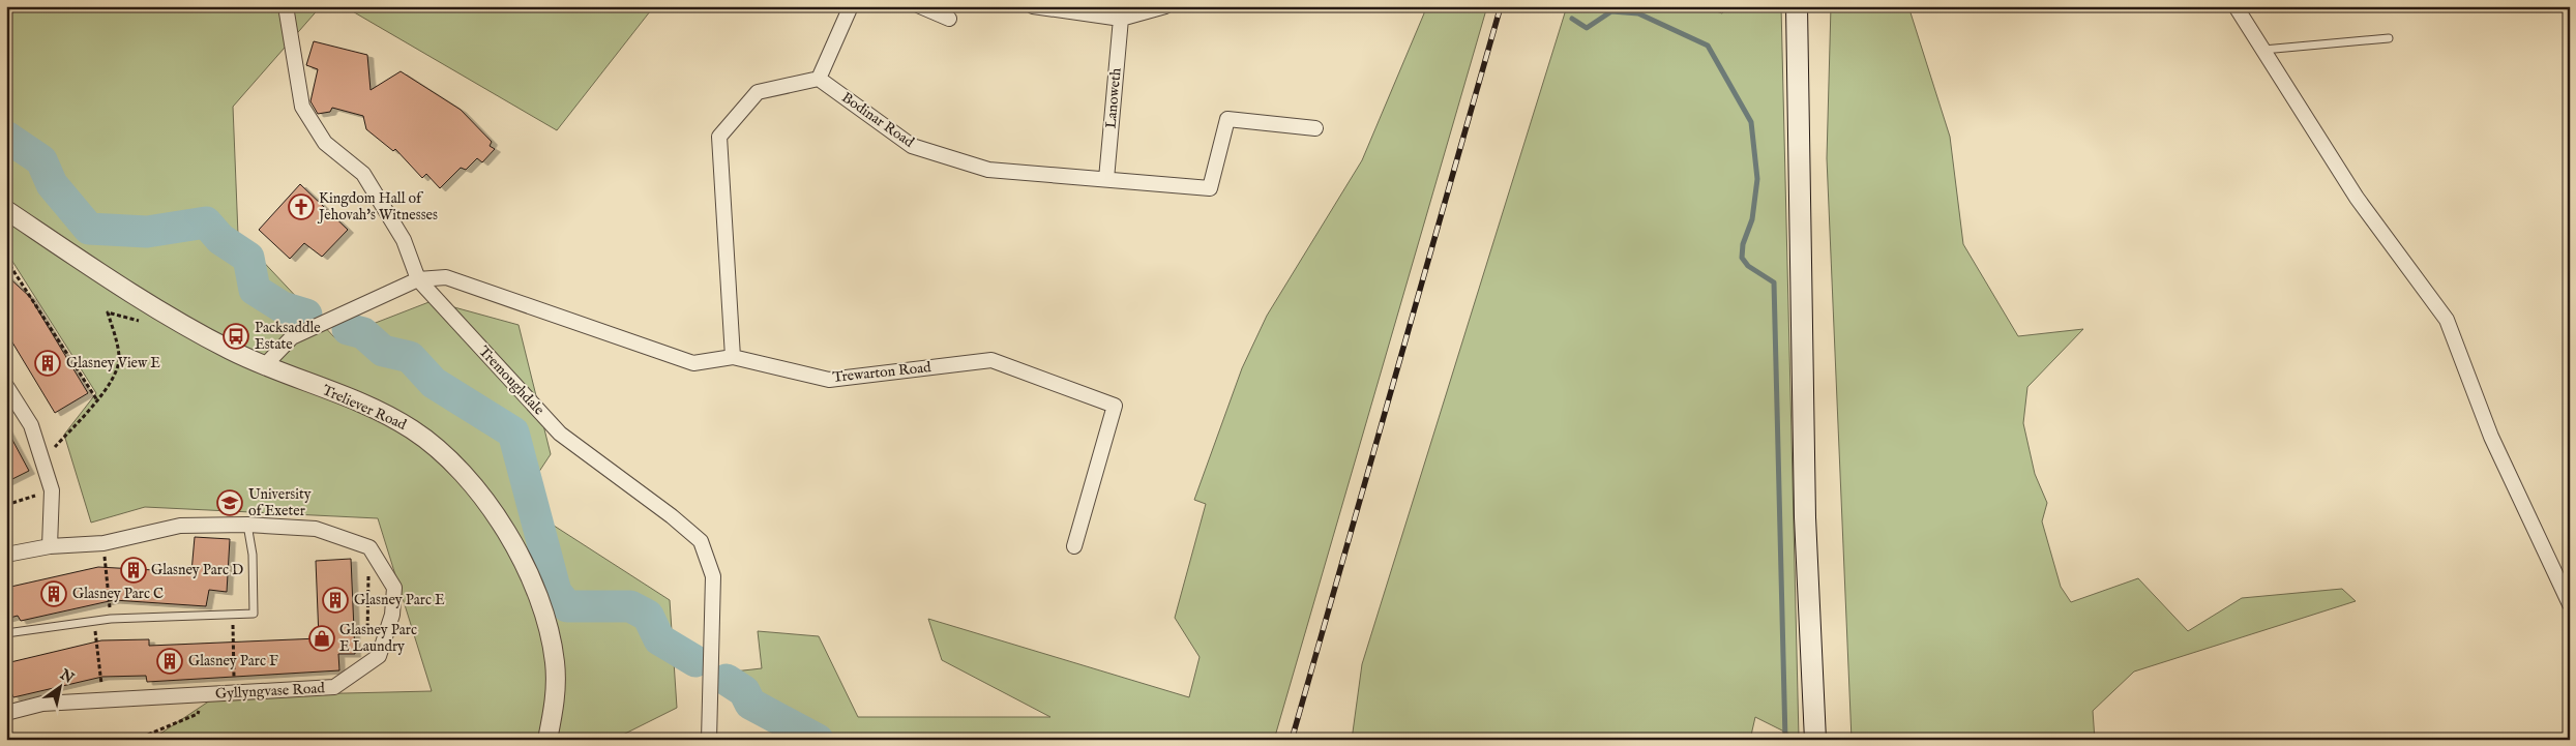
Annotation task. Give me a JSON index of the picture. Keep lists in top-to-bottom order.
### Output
{
  "streets": {
    "street": [
      "Lanoweth",
      "Bodinar Road",
      "Trewarton Road",
      "Tremoughdale",
      "Treliever Road",
      "Gyllyngvase Road"
    ]
  },
  "crossings": [
    ["Lanoweth", "Bodinar Road"],
    ["Trewarton Road", "Tremoughdale"]
  ],
  "places": {
    "church": ["Kingdom Hall of Jehovah's Witnesses"],
    "bus stop": ["Packsaddle Estate"],
    "building": [
      "Glasney View E",
      "Glasney Parc D",
      "Glasney Parc C",
      "Glasney Parc E",
      "Glasney Parc F"
    ],
    "school or university": ["University of Exeter"],
    "shop": ["Glasney Parc E Laundry"]
  },
  "north": "top right"
}
